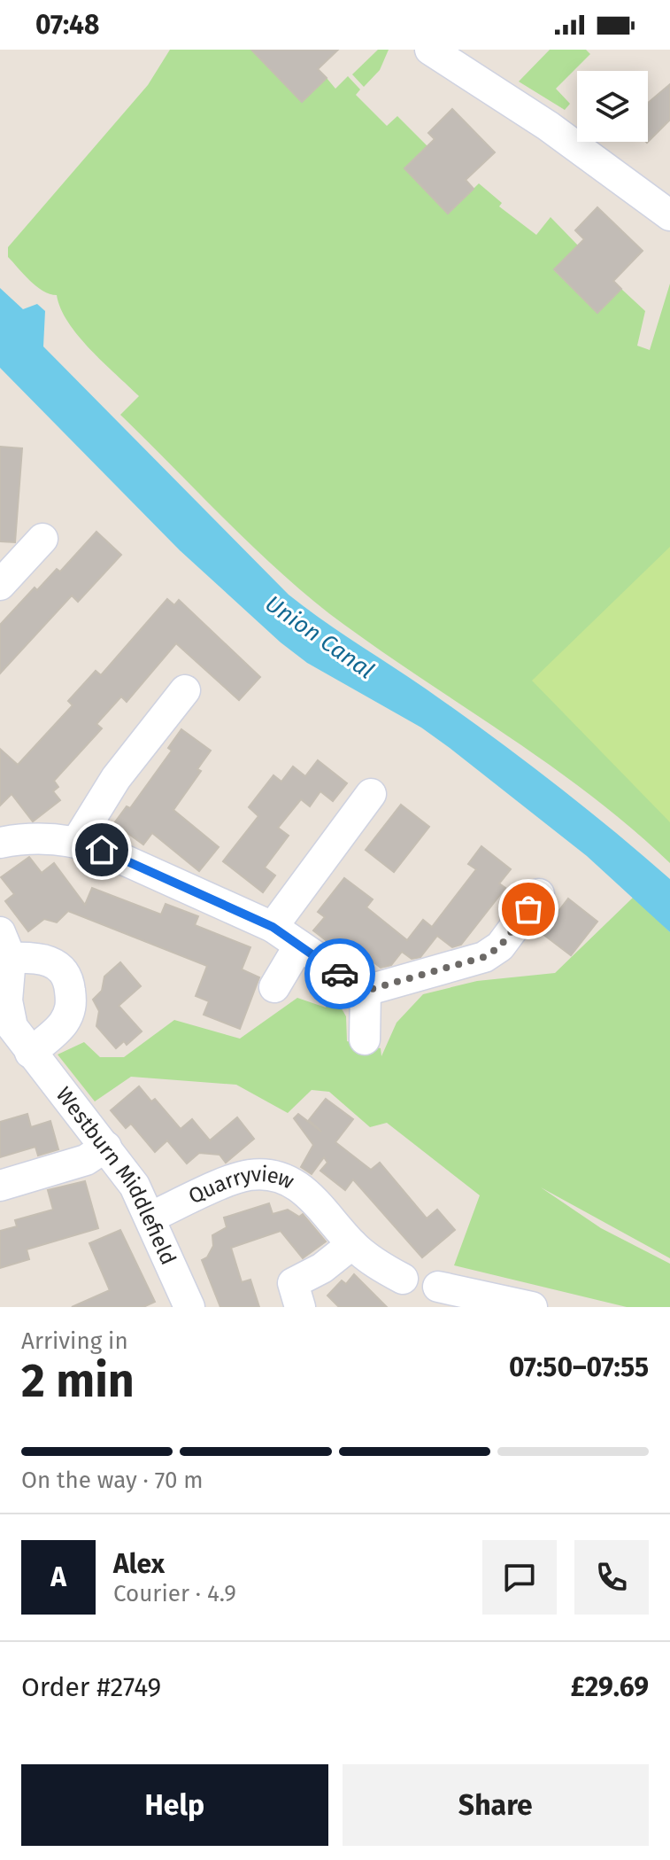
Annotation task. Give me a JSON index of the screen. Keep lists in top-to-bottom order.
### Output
{
  "streets": {
    "street": ["Westburn Middlefield", "Quarryview"]
  },
  "crossings": [
    ["Westburn Middlefield", "Quarryview"]
  ],
  "water": ["Union Canal"],
  "page": {
    "status": "07:48",
    "heading": ["2 min", "Arriving in", "07:50–07:55"],
    "panel": [
      "Alex",
      "Courier · 4.9",
      "Order #2749",
      "£29.69"
    ],
    "bar": "On the way · 70 m",
    "round": "A",
    "buttons": ["Help", "Share"]
  }
}
